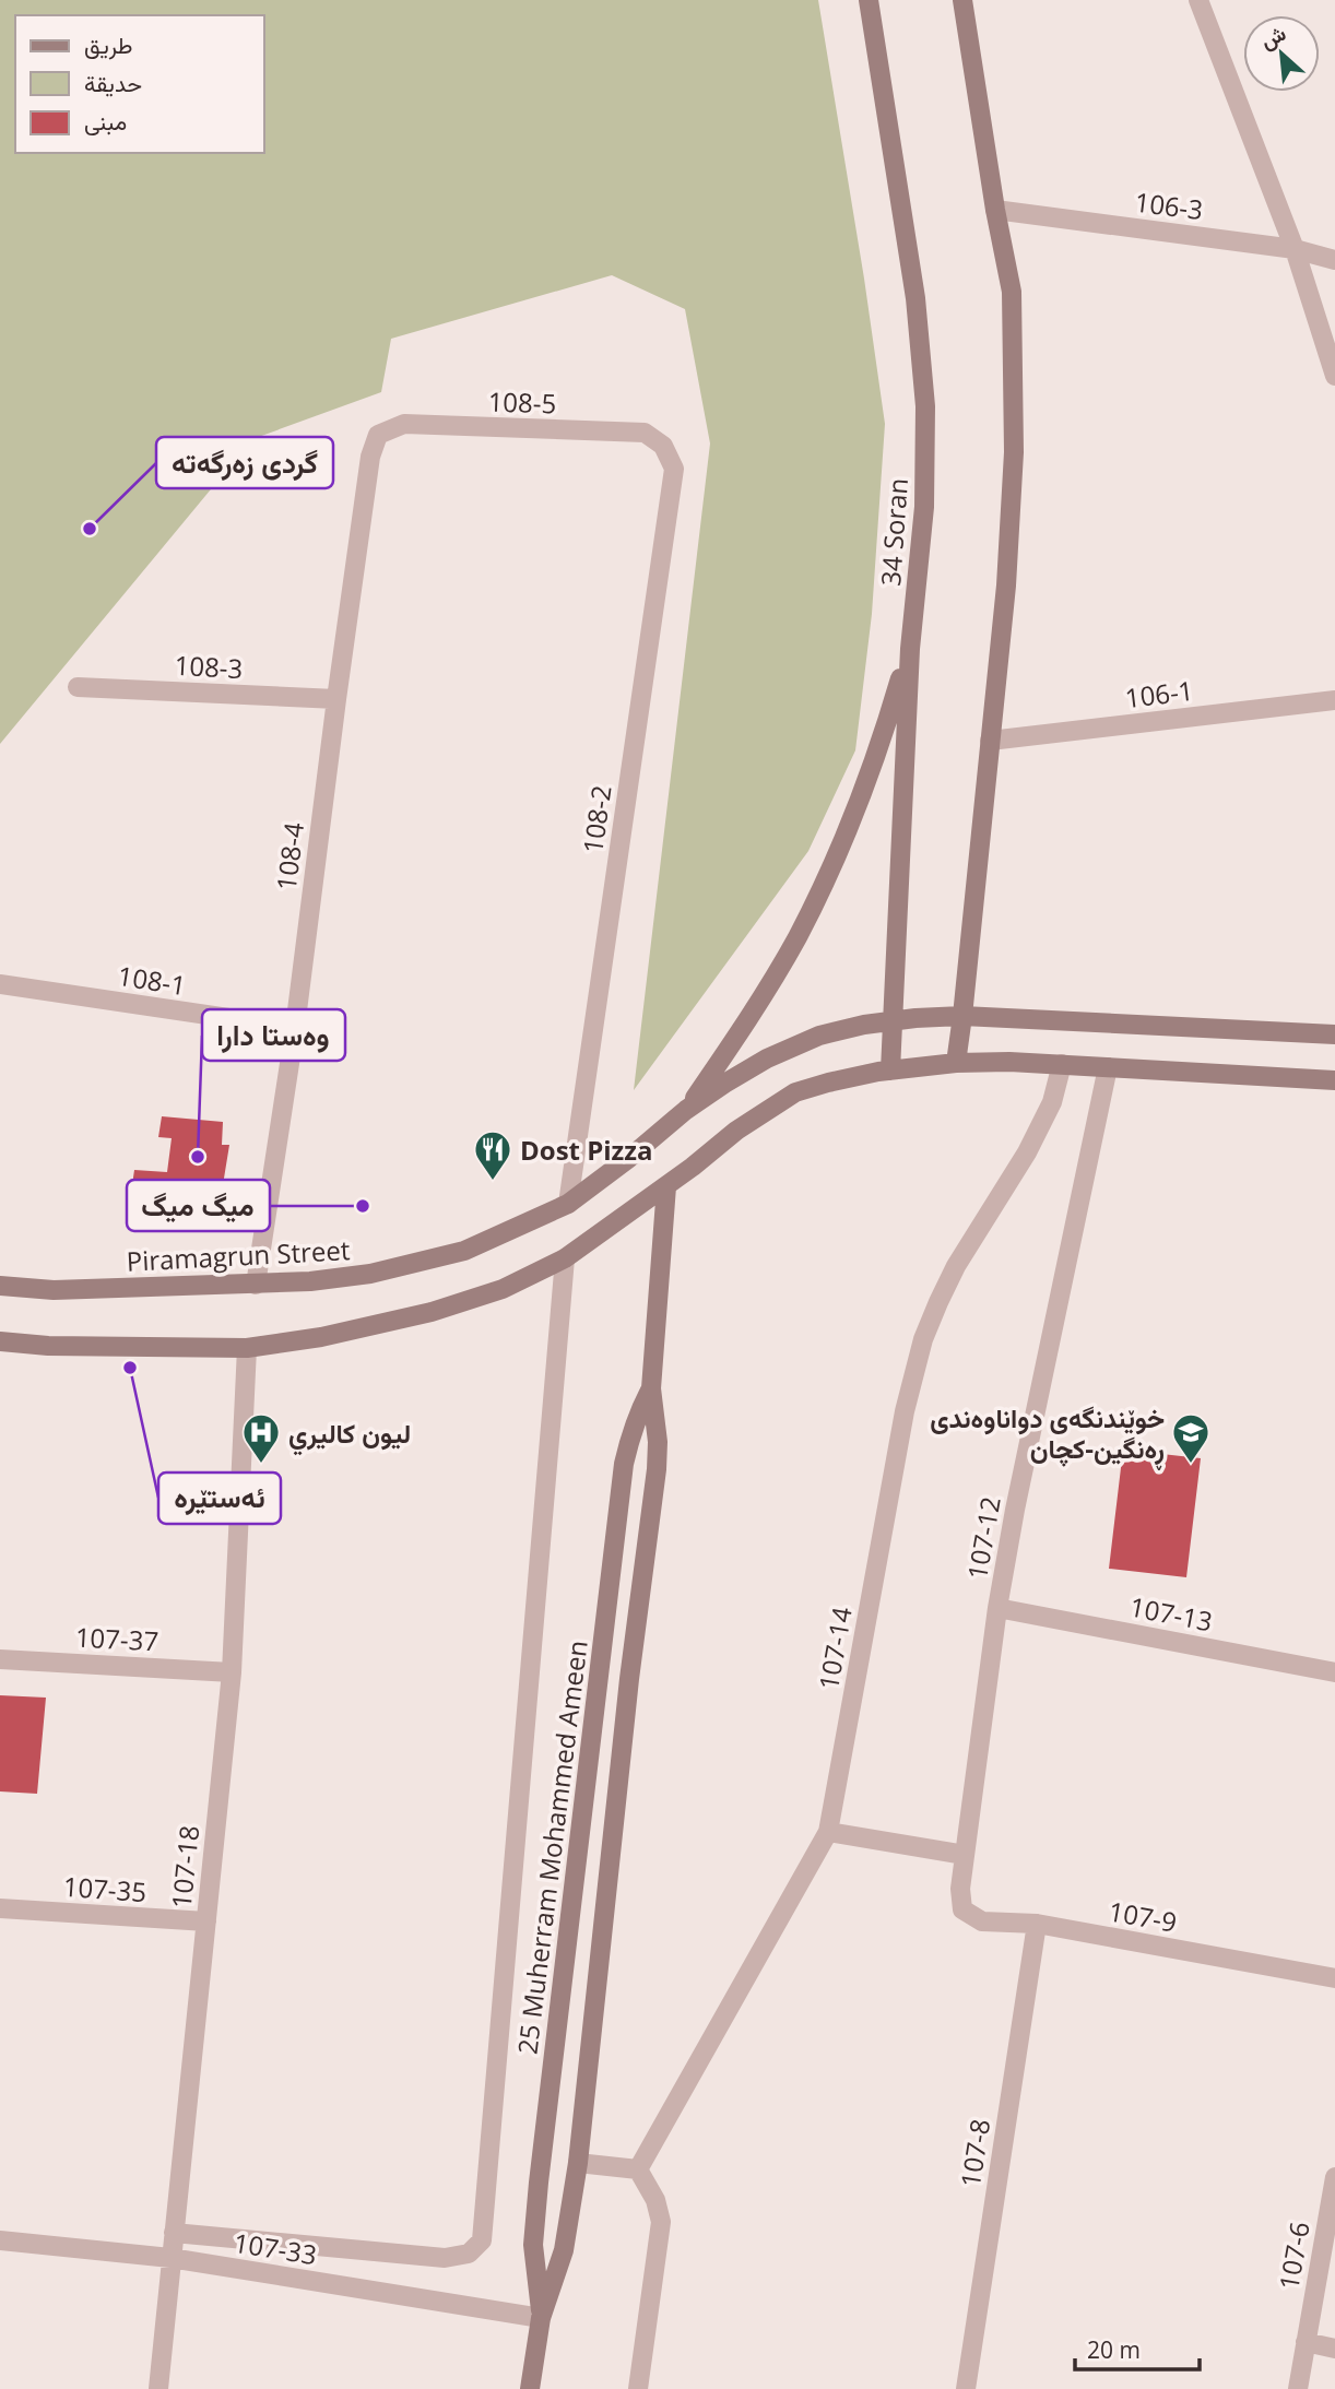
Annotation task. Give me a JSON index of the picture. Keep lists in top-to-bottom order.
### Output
{
  "streets": {
    "main road": ["34 Soran", "Piramagrun Street", "25 Muherram Mohammed Ameen"],
    "street": [
      "106-3",
      "108-5",
      "108-3",
      "106-1",
      "108-2",
      "108-4",
      "108-1",
      "107-12",
      "107-13",
      "107-37",
      "107-14",
      "107-18",
      "107-35",
      "107-9",
      "107-8",
      "107-33",
      "107-6"
    ]
  },
  "crossings": [
    ["108-5", "108-2"],
    ["108-5", "108-4"],
    ["34 Soran", "Piramagrun Street"],
    ["108-3", "108-4"],
    ["108-2", "Piramagrun Street"],
    ["108-4", "108-1"],
    ["108-4", "Piramagrun Street"],
    ["107-12", "107-13"],
    ["107-12", "107-9"],
    ["107-37", "107-18"],
    ["25 Muherram Mohammed Ameen", "107-33"],
    ["107-18", "107-35"],
    ["107-18", "107-33"],
    ["107-9", "107-8"]
  ],
  "places": {
    "other": [
      "گردی زەرگەتە",
      "وەستا دارا",
      "میگ میگ",
      "ئەستێرە"
    ],
    "restaurant": ["Dost Pizza"],
    "hospital": ["ليون كاليري"],
    "school or university": ["خوێندنگەی دواناوەندی ڕەنگین-کچان"]
  },
  "legend": ["طريق", "حديقة", "مبنى"],
  "scale_bar": "20 m",
  "north": "top left"
}
